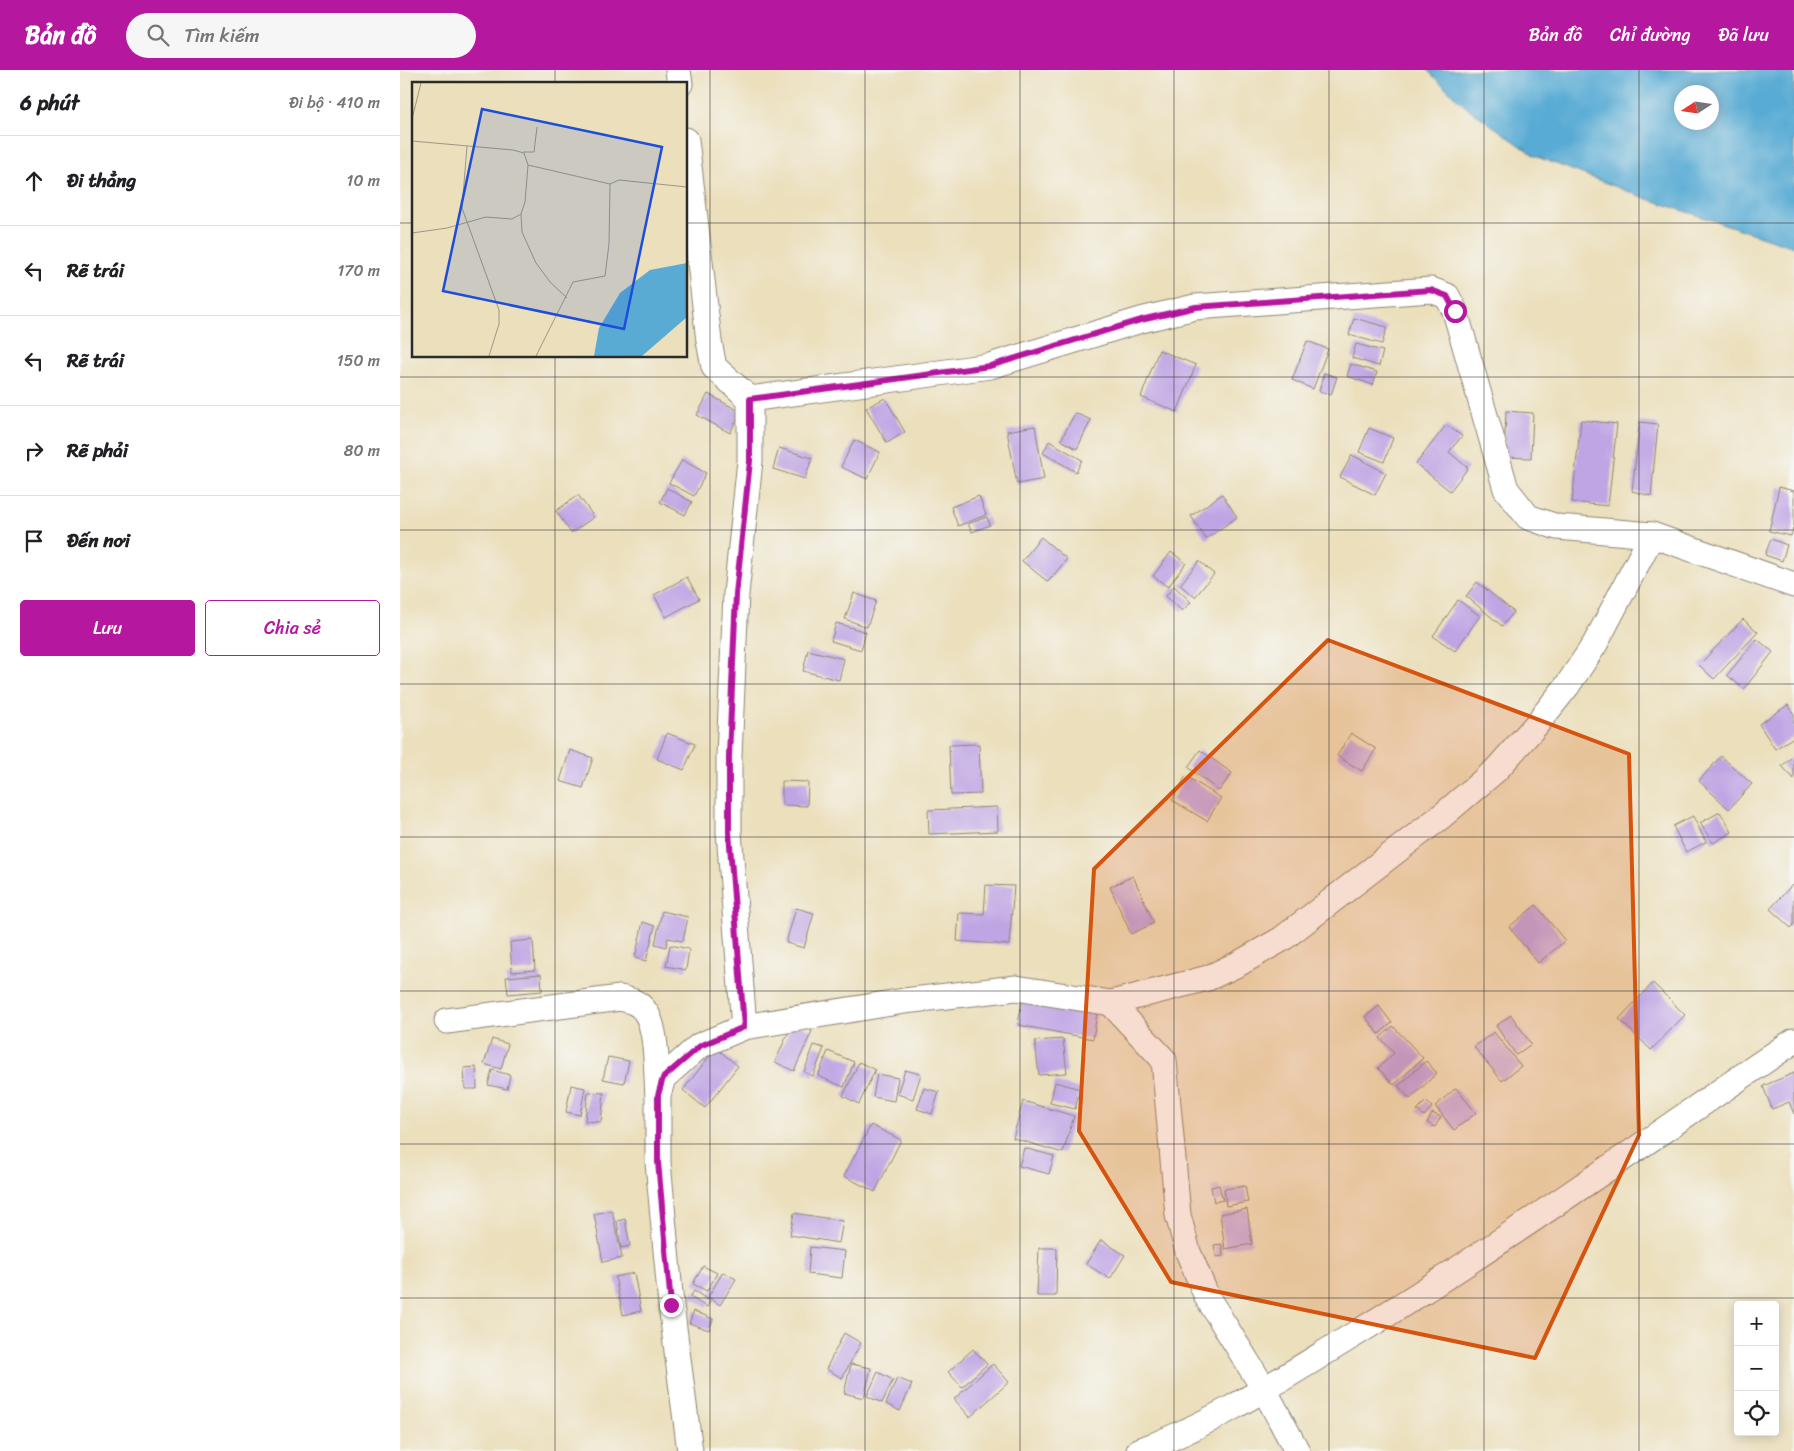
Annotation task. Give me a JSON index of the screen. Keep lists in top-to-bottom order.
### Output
{
  "north": "left",
  "page": {
    "header": "Bản đồ",
    "search": "Tìm kiếm",
    "nav": ["Bản đồ", "Chỉ đường", "Đã lưu"],
    "heading": ["6 phút", "Đi bộ · 410 m"],
    "list": [
      ["Đi thẳng", "10 m"],
      ["Rẽ trái", "170 m"],
      ["Rẽ trái", "150 m"],
      ["Rẽ phải", "80 m"],
      "Đến nơi"
    ],
    "buttons": ["Lưu", "Chia sẻ"],
    "map_buttons": ["+", "−"]
  }
}
